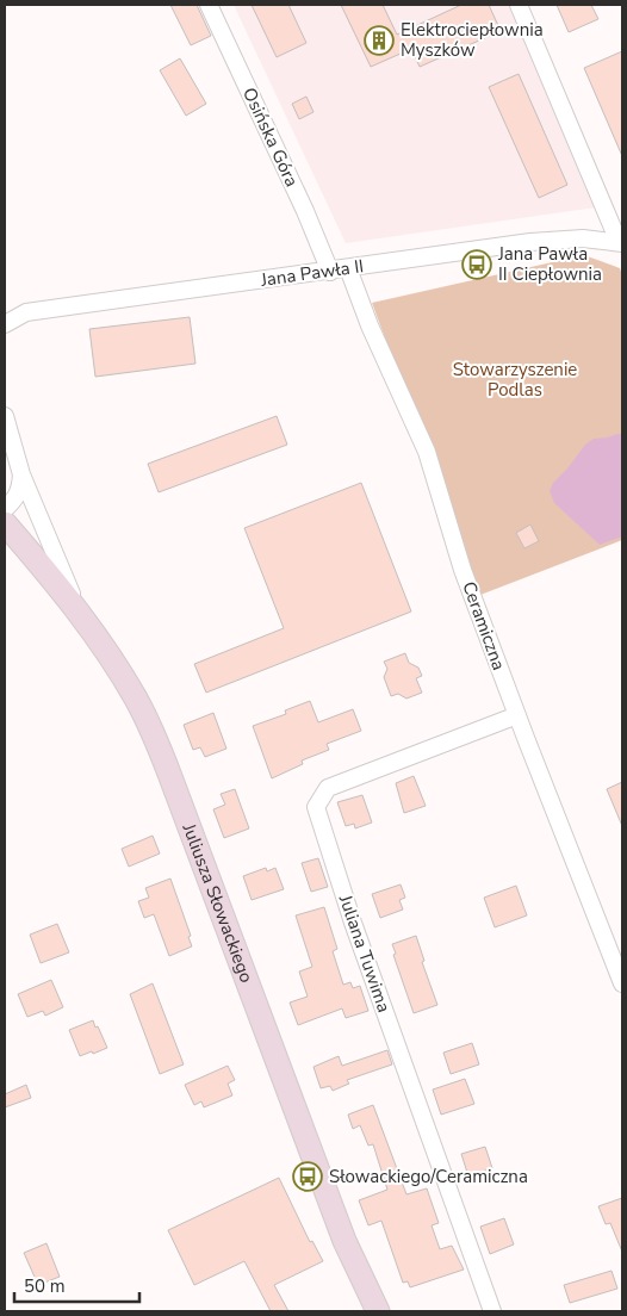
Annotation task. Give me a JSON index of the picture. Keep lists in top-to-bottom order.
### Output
{
  "streets": {
    "street": [
      "Osińska Góra",
      "Jana Pawła II",
      "Ceramiczna",
      "Juliusza Słowackiego",
      "Juliana Tuwima"
    ]
  },
  "crossings": [
    ["Osińska Góra", "Jana Pawła II"],
    ["Jana Pawła II", "Ceramiczna"],
    ["Ceramiczna", "Juliana Tuwima"]
  ],
  "parks": ["Stowarzyszenie Podlas"],
  "places": {
    "building": ["Elektrociepłownia Myszków"],
    "bus stop": ["Jana Pawła II Ciepłownia", "Słowackiego/Ceramiczna"]
  },
  "scale_bar": "50 m"
}
